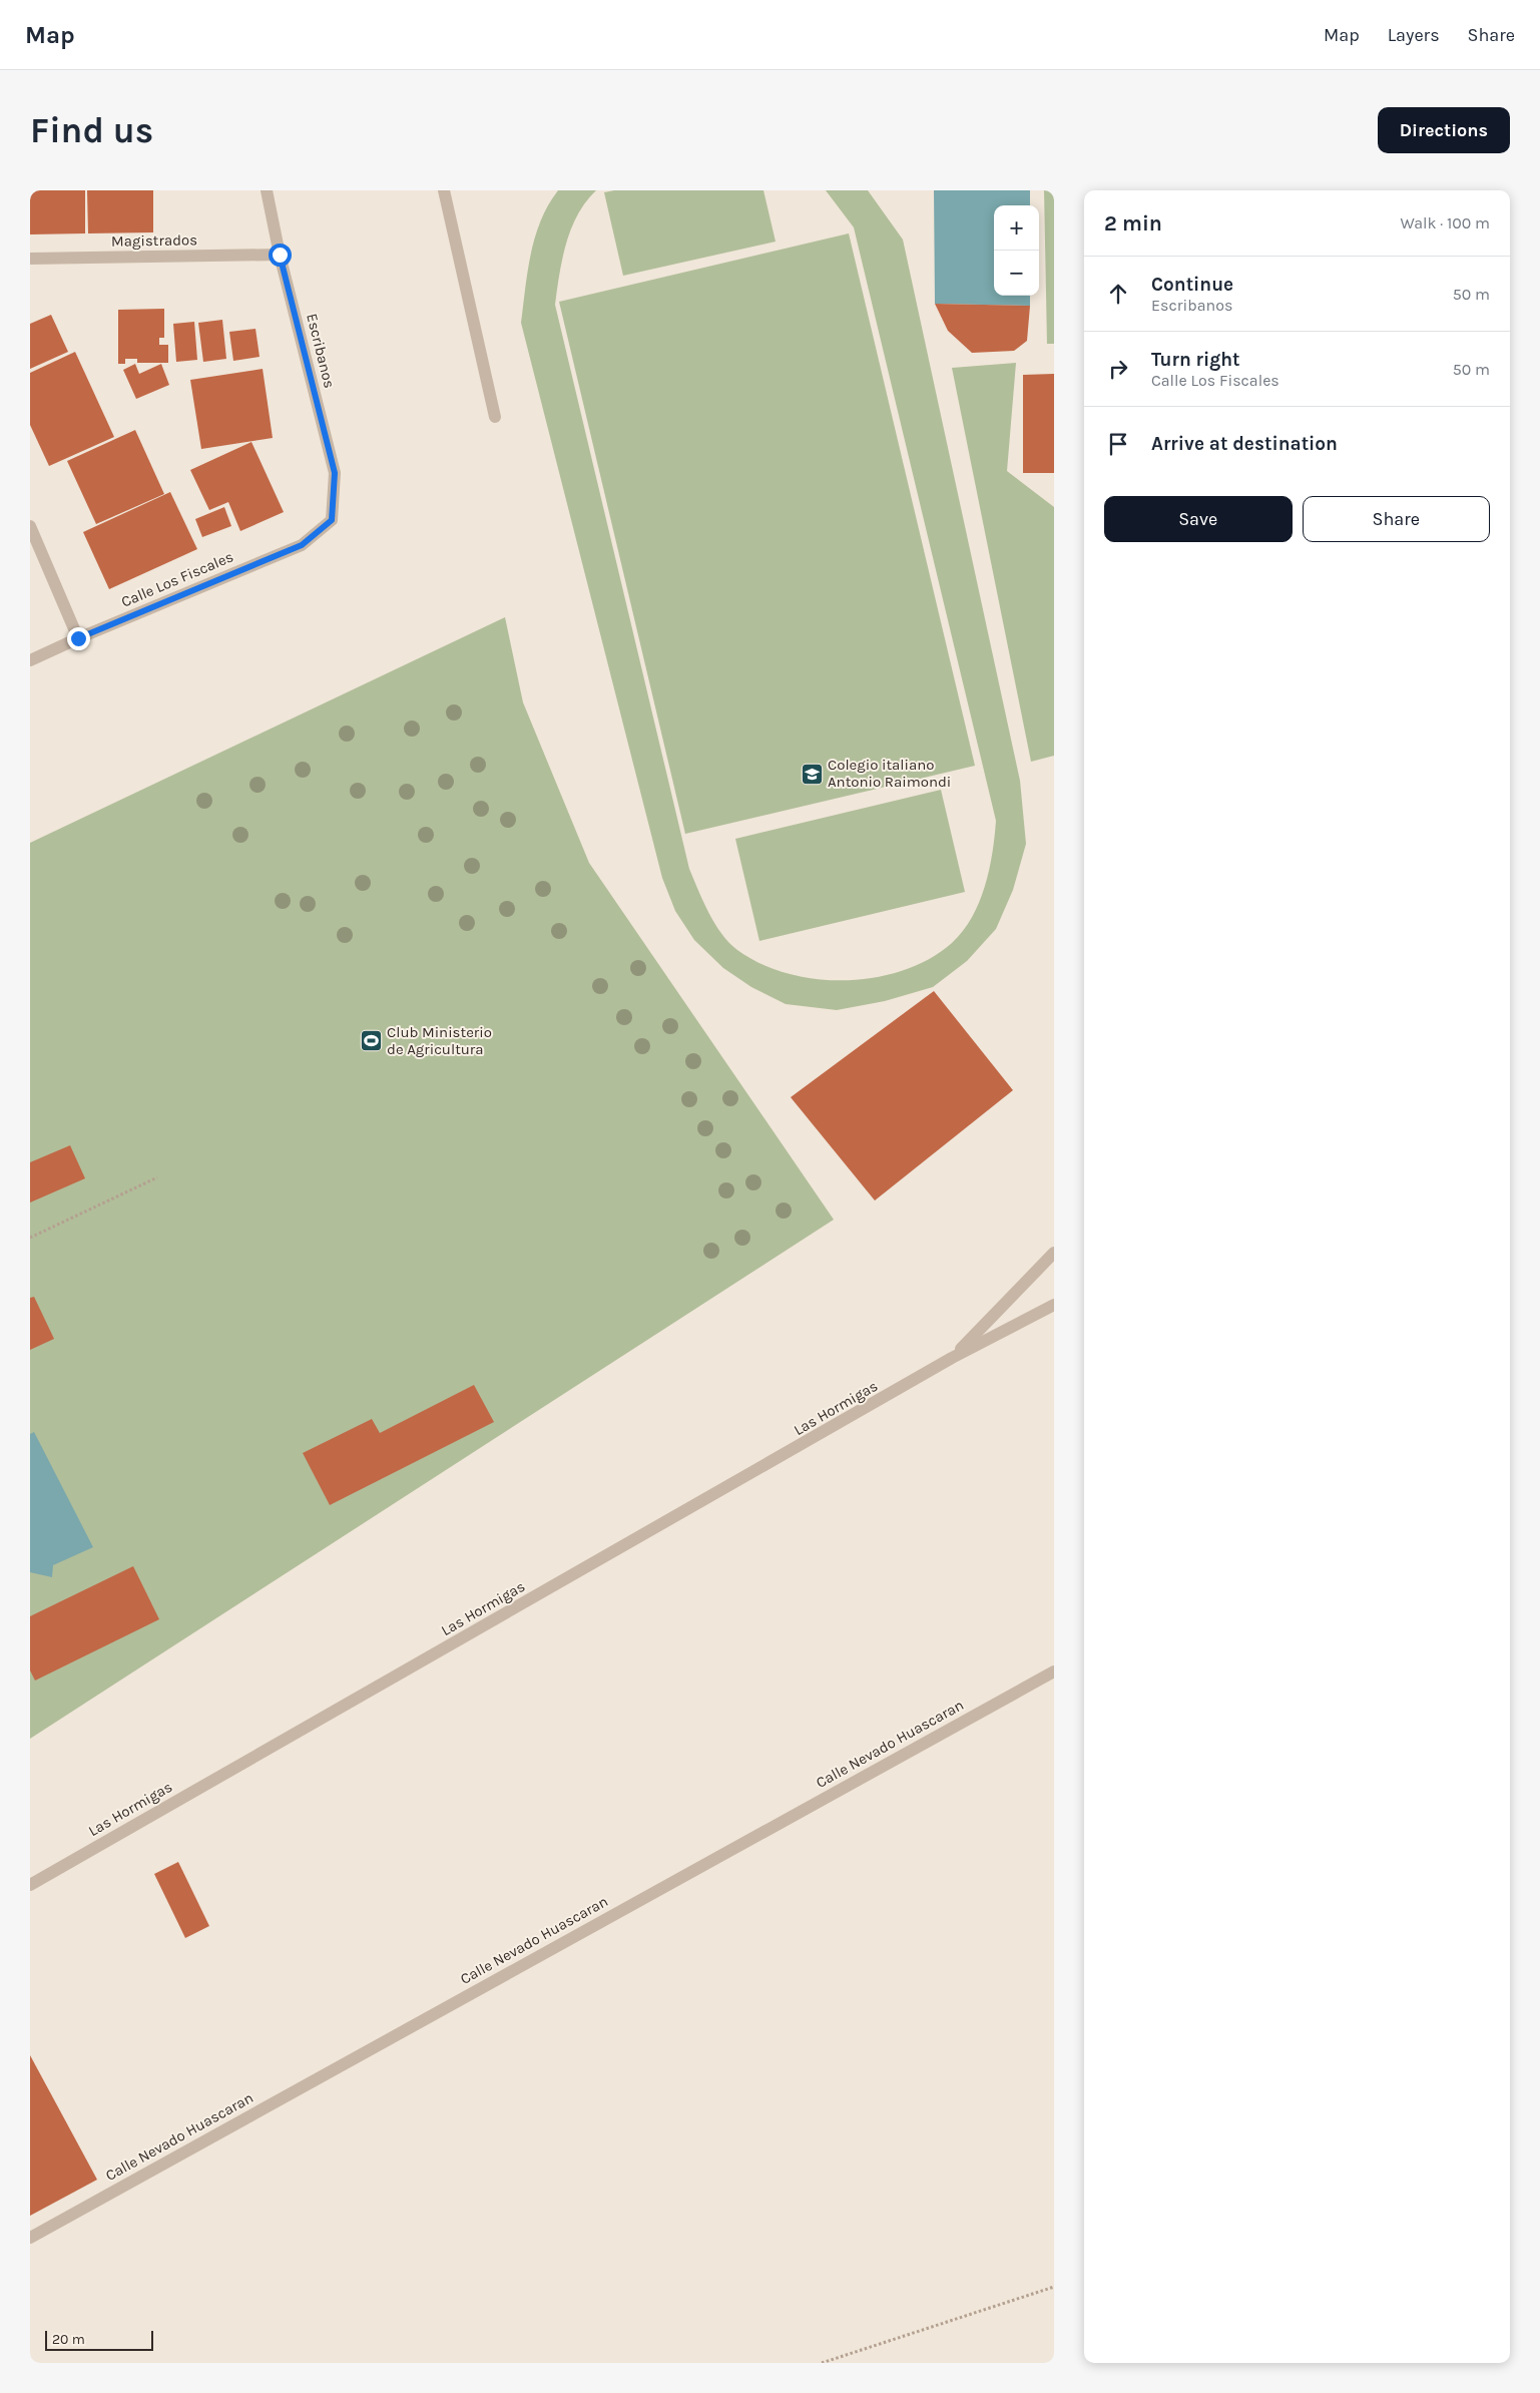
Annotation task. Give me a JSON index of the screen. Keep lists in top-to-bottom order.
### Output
{
  "streets": {
    "street": [
      "Magistrados",
      "Escribanos",
      "Calle Los Fiscales",
      "Las Hormigas",
      "Calle Nevado Huascaran"
    ]
  },
  "crossings": [
    ["Magistrados", "Escribanos"],
    ["Escribanos", "Calle Los Fiscales"]
  ],
  "places": {
    "school or university": ["Colegio italiano Antonio Raimondi"],
    "sports": ["Club Ministerio de Agricultura"]
  },
  "scale_bar": "20 m",
  "page": {
    "header": "Map",
    "nav": ["Map", "Layers", "Share"],
    "buttons": [
      "Directions",
      ["Save", "Share"]
    ],
    "title": "Find us",
    "heading": ["2 min", "Walk · 100 m"],
    "map_buttons": ["+", "−"],
    "list": [
      ["Continue", "Escribanos", "50 m"],
      ["Turn right", "Calle Los Fiscales", "50 m"],
      "Arrive at destination"
    ],
    "scale": "20 m"
  }
}
